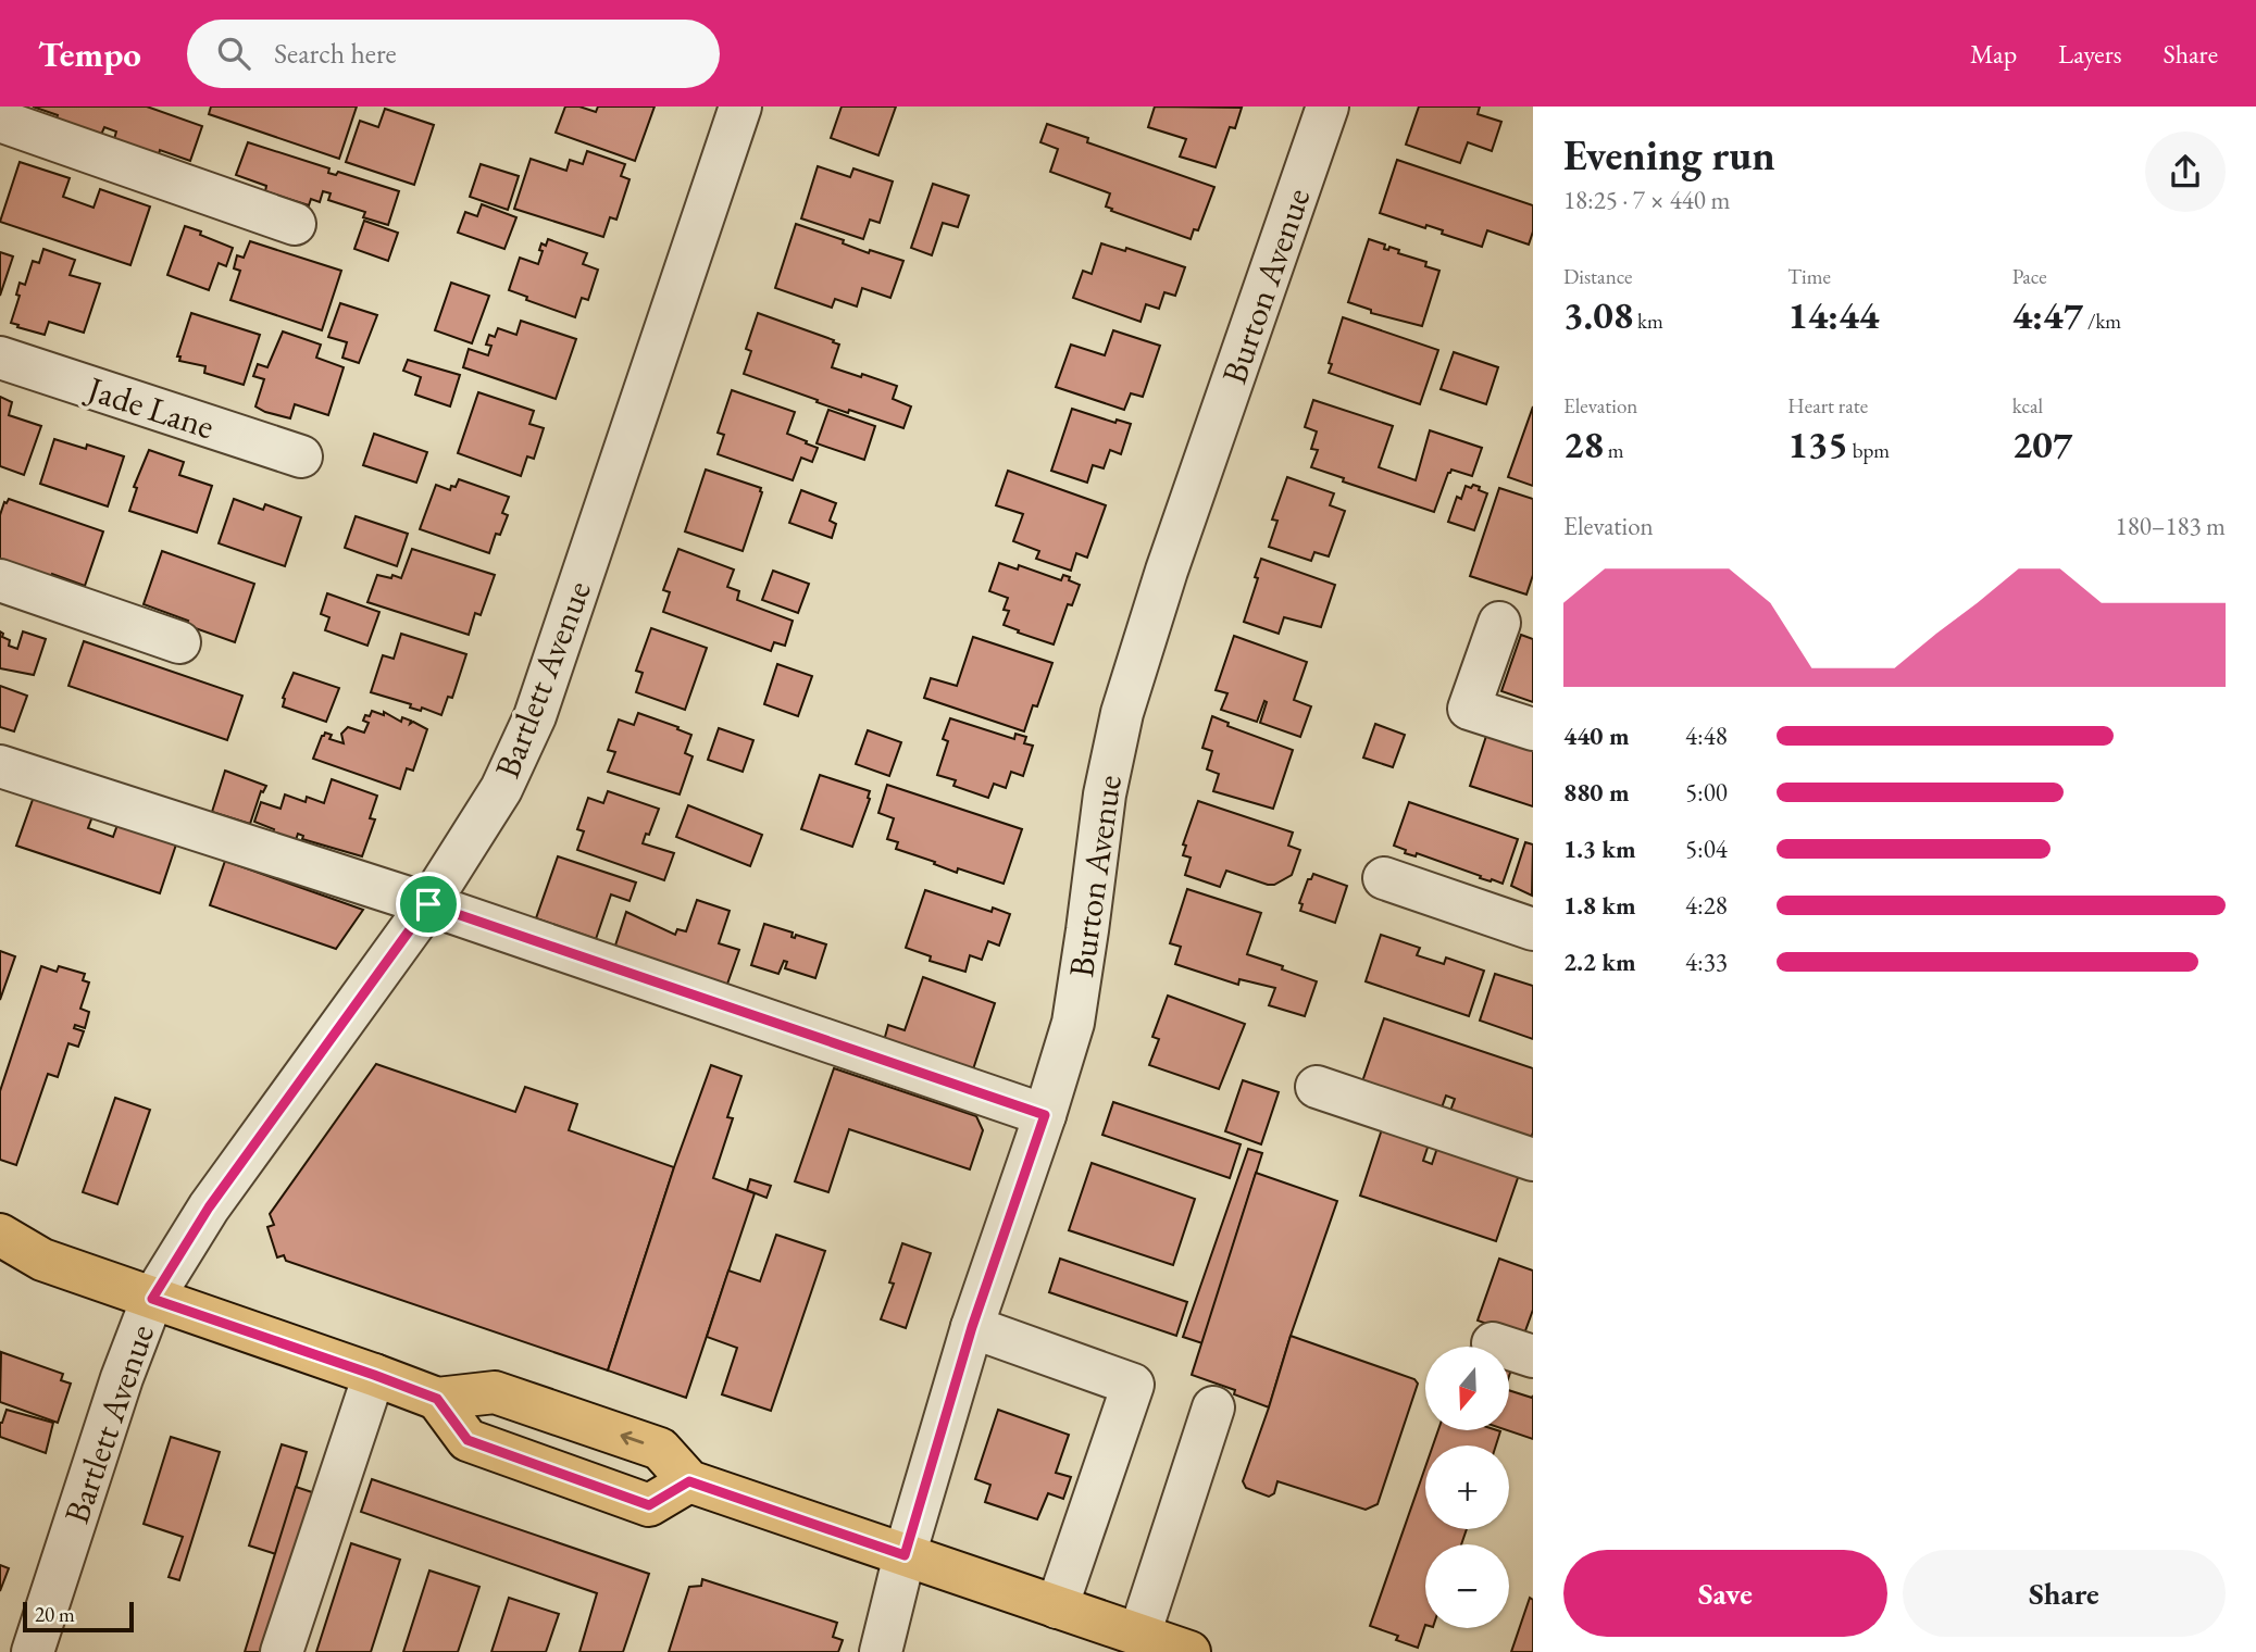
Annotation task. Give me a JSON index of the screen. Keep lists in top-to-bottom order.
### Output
{
  "streets": {
    "street": ["Burton Avenue", "Jade Lane", "Bartlett Avenue"]
  },
  "scale_bar": "20 m",
  "north": "bottom",
  "page": {
    "header": "Tempo",
    "search": "Search here",
    "nav": ["Map", "Layers", "Share"],
    "heading": ["Evening run", "18:25 · 7 × 440 m"],
    "stats": [
      ["Distance", "3.08 km"],
      ["Time", "14:44"],
      ["Pace", "4:47 /km"],
      ["Elevation", "28 m"],
      ["Heart rate", "135 bpm"],
      ["kcal", "207"]
    ],
    "chart": ["Elevation", "180–183 m"],
    "list": [
      {
        "name": "440 m",
        "note": "4:48"
      },
      {
        "name": "880 m",
        "note": "5:00"
      },
      {
        "name": "1.3 km",
        "note": "5:04"
      },
      {
        "name": "1.8 km",
        "note": "4:28"
      },
      {
        "name": "2.2 km",
        "note": "4:33"
      }
    ],
    "map_buttons": ["+", "−"],
    "buttons": ["Save", "Share"],
    "scale": "20 m"
  }
}
